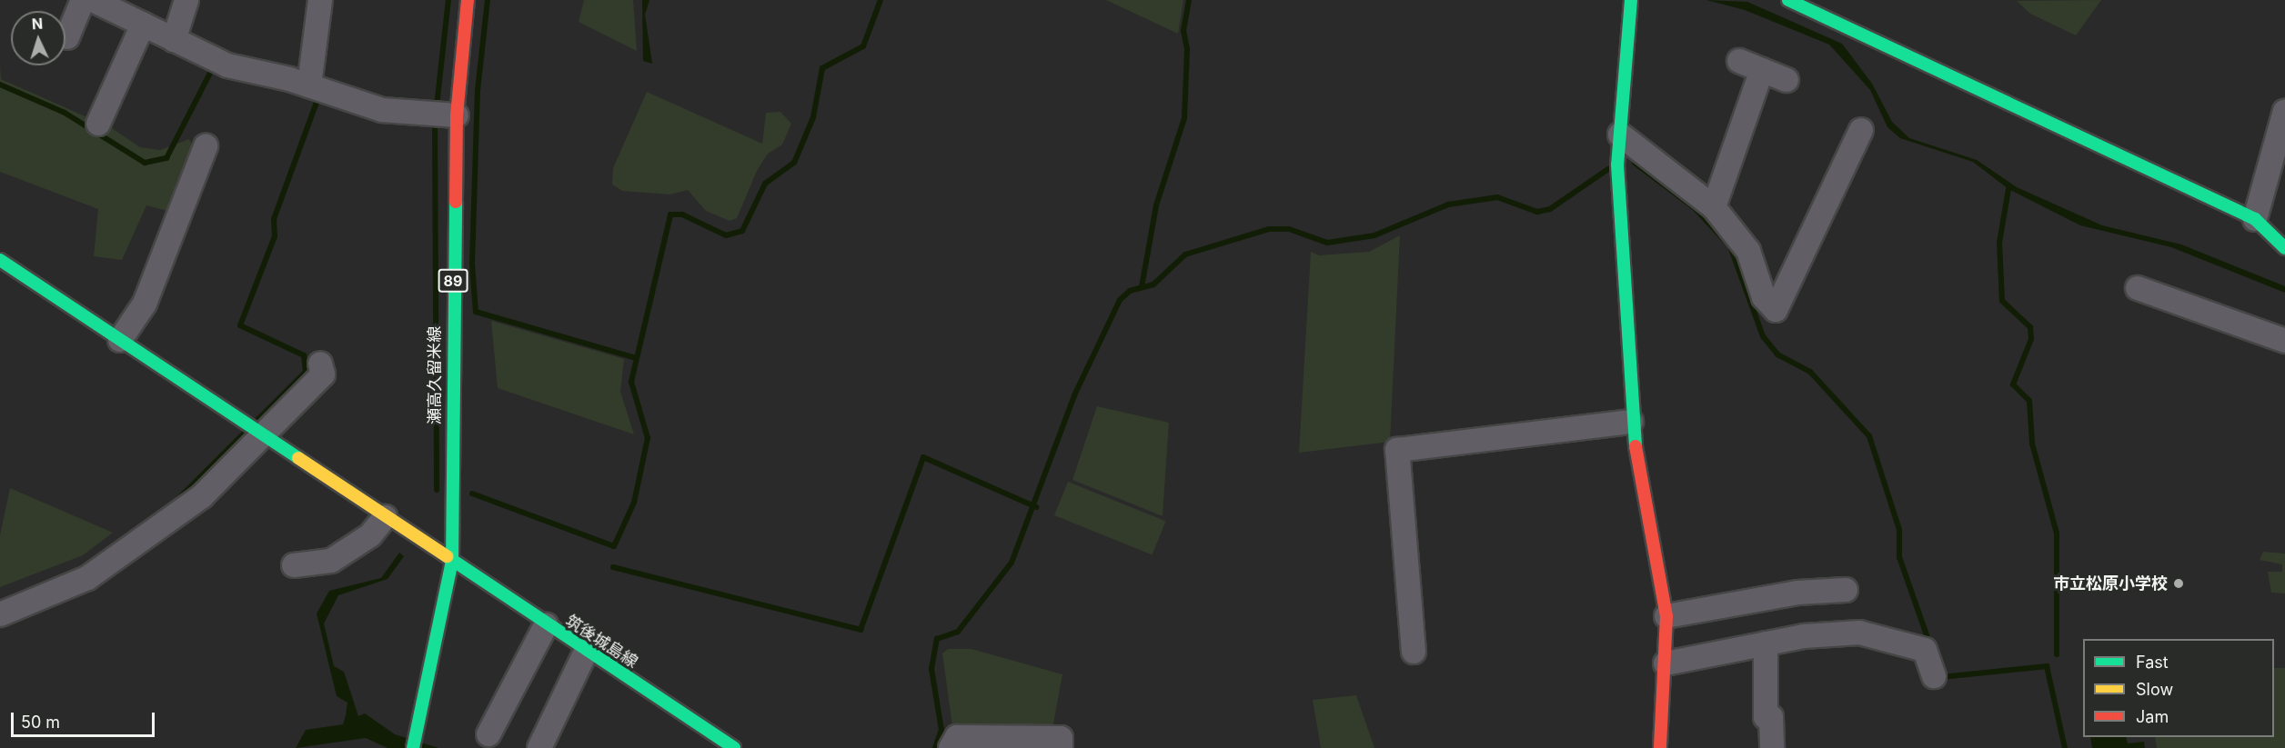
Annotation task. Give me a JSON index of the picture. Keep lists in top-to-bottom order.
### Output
{
  "streets": {
    "street": ["89", "瀬高久留米線", "筑後城島線"]
  },
  "crossings": [
    ["瀬高久留米線", "筑後城島線"]
  ],
  "places": ["市立松原小学校"],
  "legend": ["Fast", "Slow", "Jam"],
  "scale_bar": "50 m",
  "north": "top"
}
